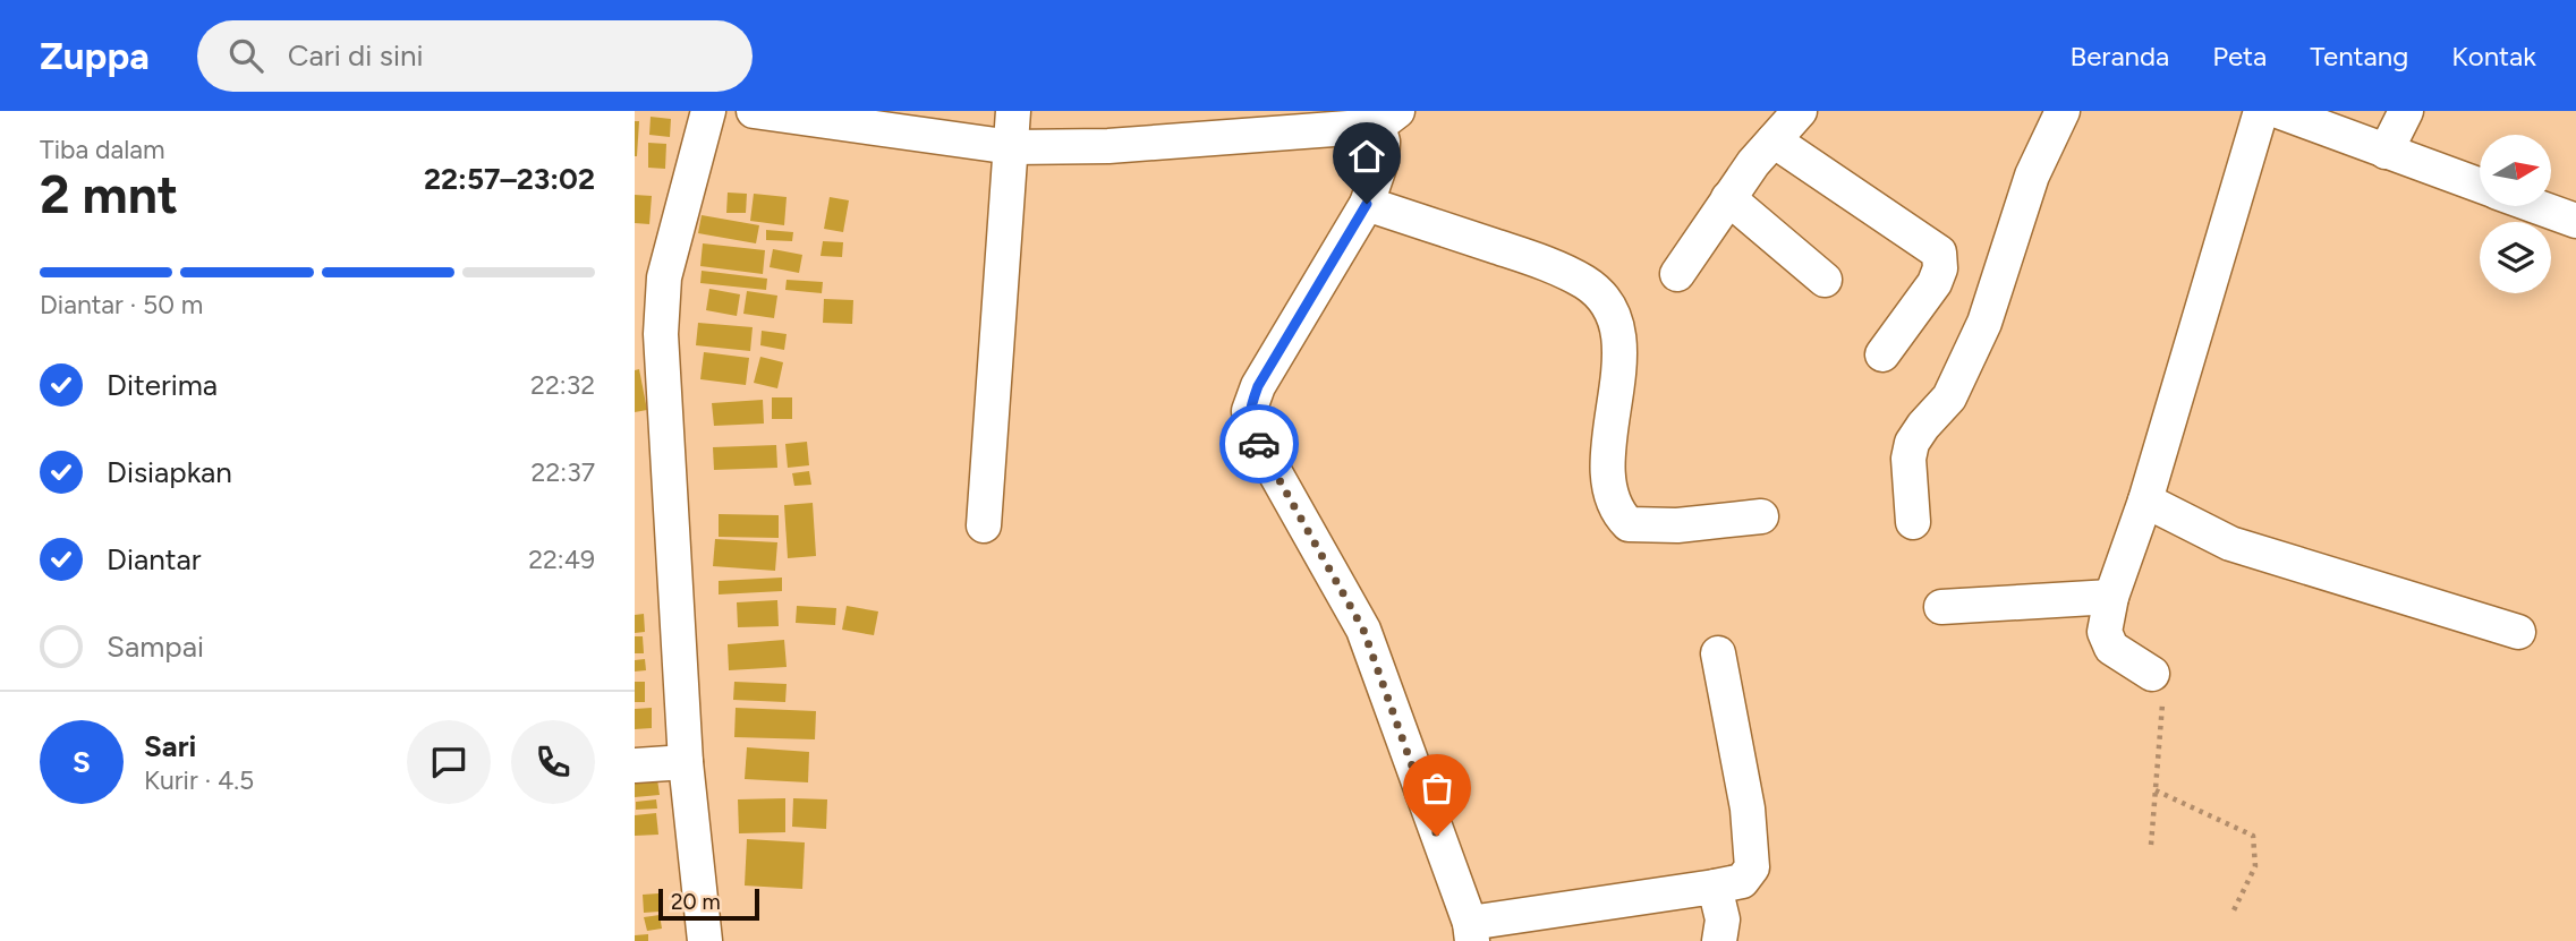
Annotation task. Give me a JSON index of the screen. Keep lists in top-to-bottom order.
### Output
{
  "scale_bar": "20 m",
  "north": "right",
  "page": {
    "header": "Zuppa",
    "search": "Cari di sini",
    "nav": [
      "Beranda",
      "Peta",
      "Tentang",
      "Kontak"
    ],
    "heading": ["2 mnt", "Tiba dalam", "22:57–23:02"],
    "panel": ["Sari", "Kurir · 4.5"],
    "bar": "Diantar · 50 m",
    "list": [
      ["Diterima", "22:32"],
      ["Disiapkan", "22:37"],
      ["Diantar", "22:49"],
      "Sampai"
    ],
    "round": "S",
    "scale": "20 m"
  }
}
